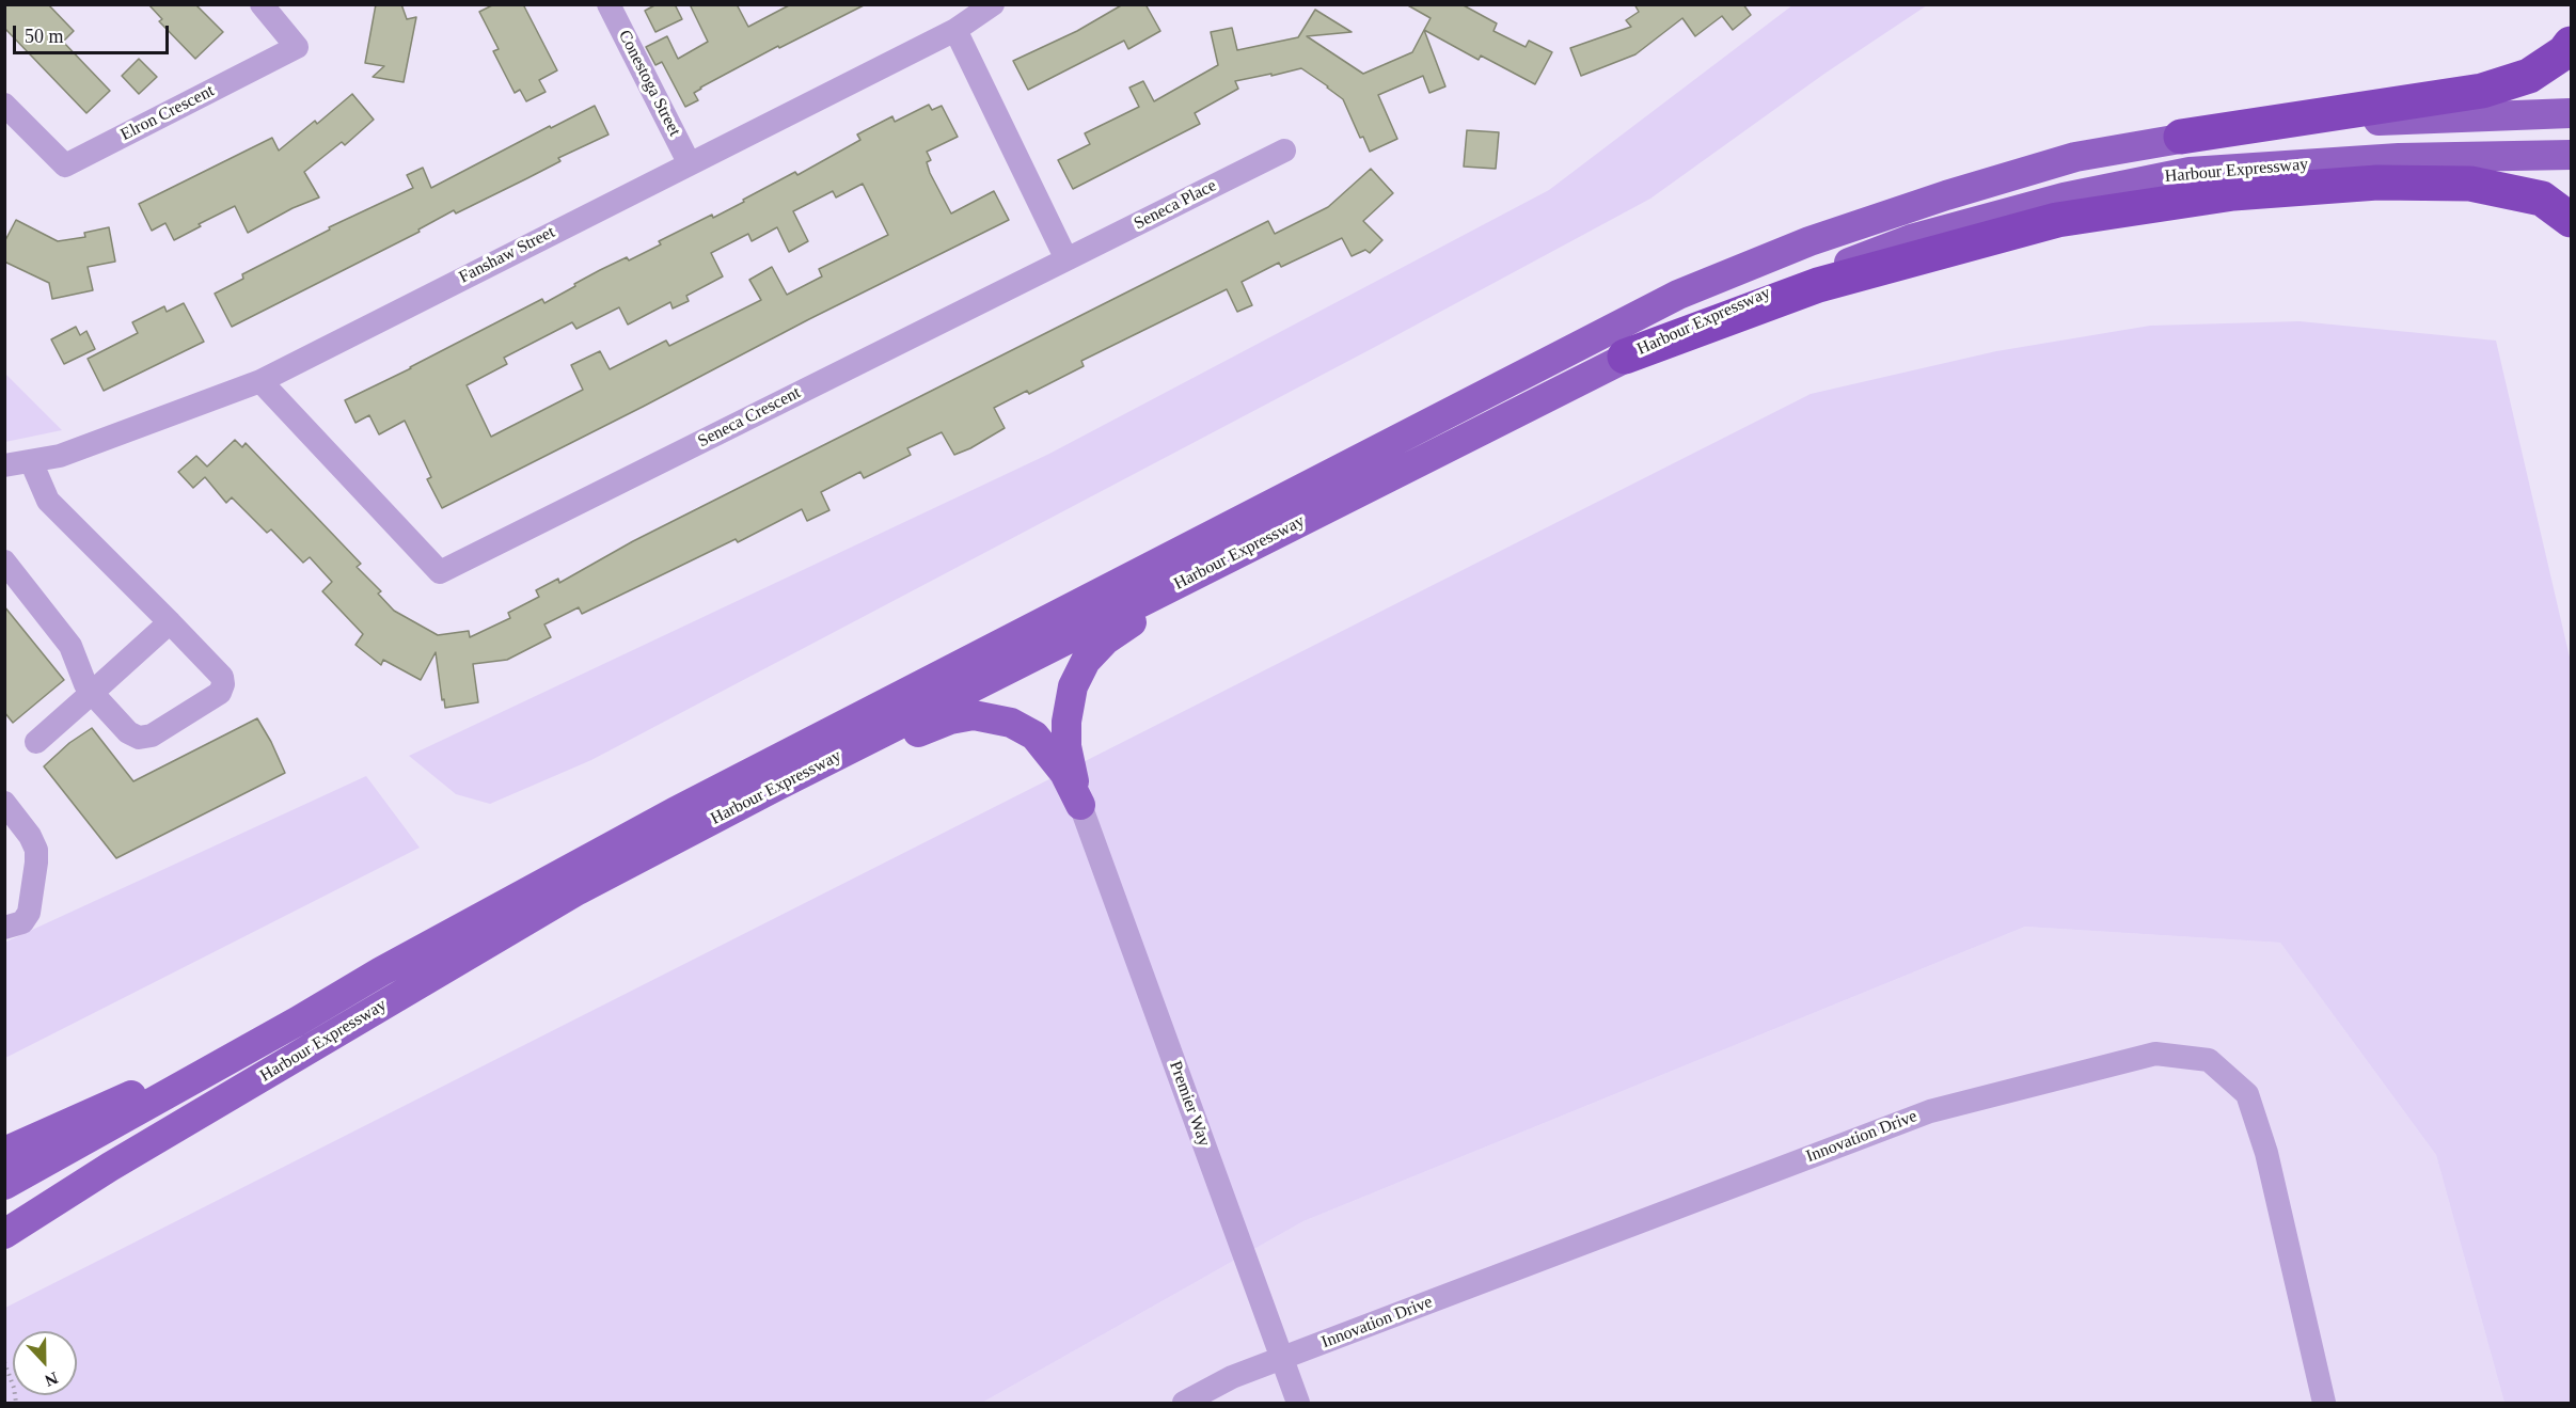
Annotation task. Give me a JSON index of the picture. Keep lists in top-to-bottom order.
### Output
{
  "streets": {
    "main road": ["Harbour Expressway"],
    "street": [
      "Conestoga Street",
      "Elron Crescent",
      "Seneca Place",
      "Fanshaw Street",
      "Seneca Crescent",
      "Premier Way",
      "Innovation Drive"
    ]
  },
  "crossings": [
    ["Conestoga Street", "Fanshaw Street"],
    ["Seneca Place", "Seneca Crescent"],
    ["Fanshaw Street", "Seneca Crescent"],
    ["Premier Way", "Innovation Drive"]
  ],
  "scale_bar": "50 m",
  "north": "bottom"
}
